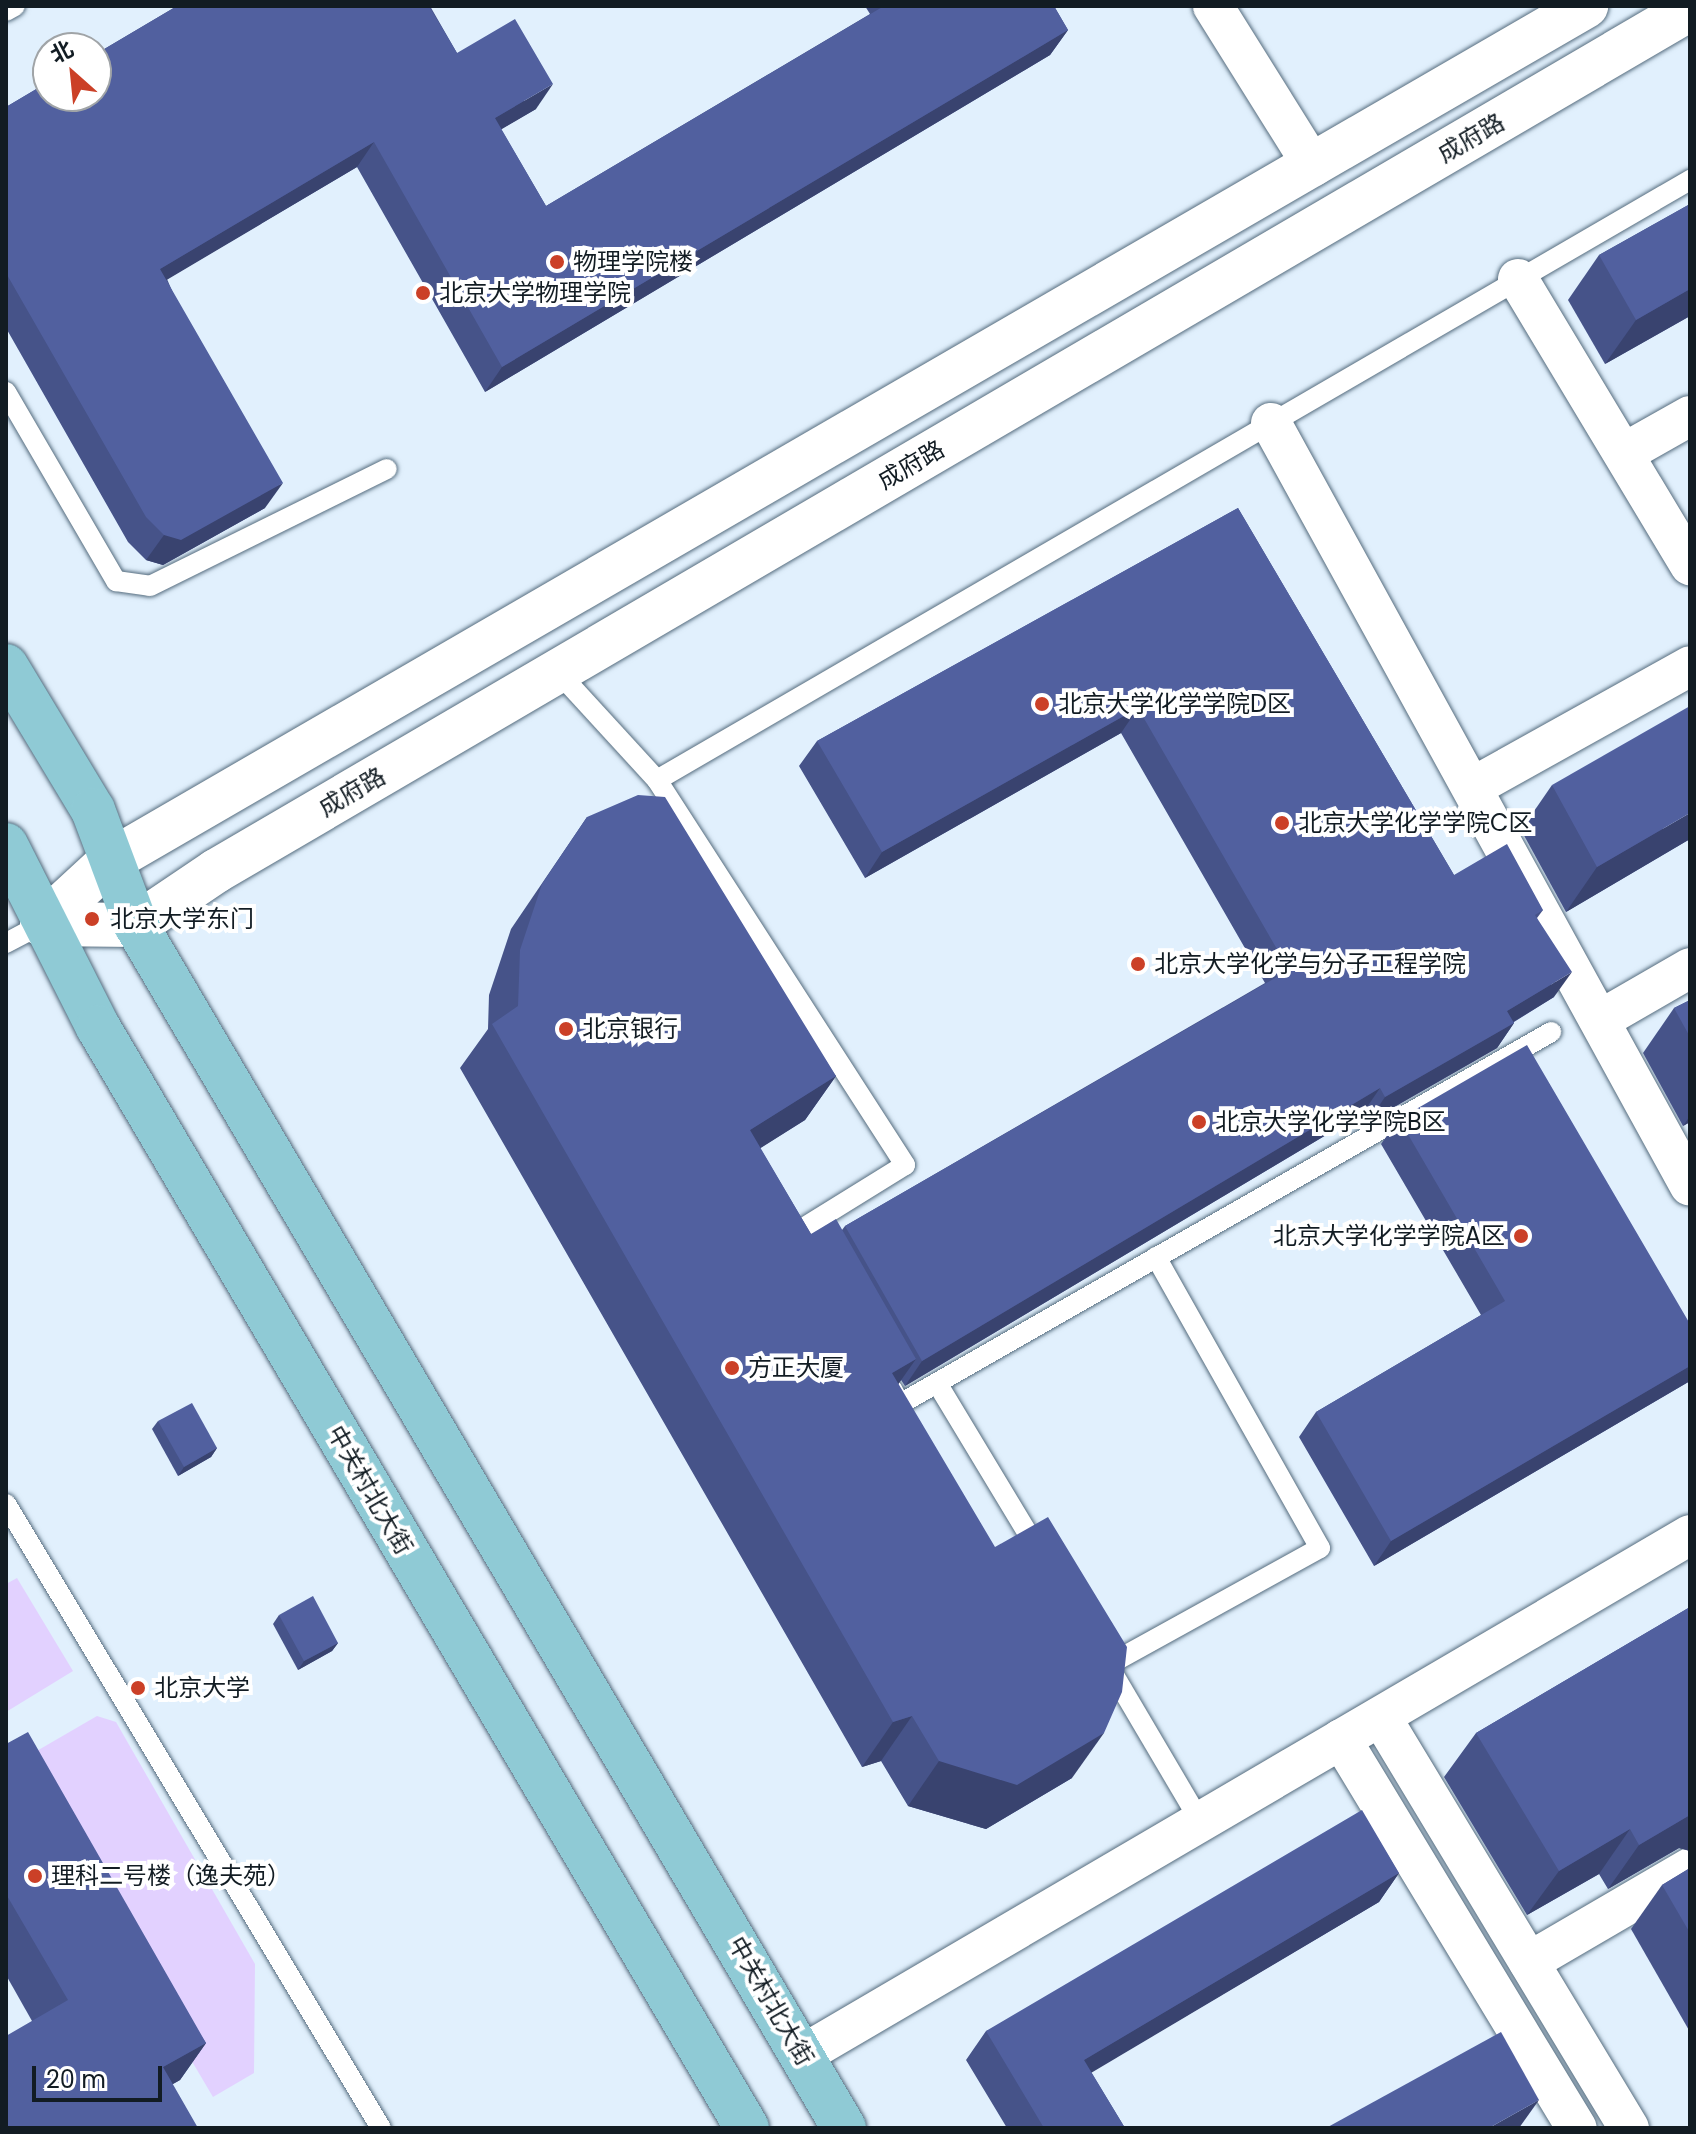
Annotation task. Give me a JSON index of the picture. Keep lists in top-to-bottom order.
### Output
{
  "streets": {
    "main road": ["成府路", "中关村北大街"]
  },
  "crossings": [
    ["成府路", "中关村北大街"]
  ],
  "places": [
    "物理学院楼",
    "北京大学物理学院",
    "北京大学化学学院D区",
    "北京大学化学学院C区",
    "北京大学东门",
    "北京大学化学与分子工程学院",
    "北京银行",
    "北京大学化学学院B区",
    "北京大学化学学院A区",
    "方正大厦",
    "北京大学",
    "理科二号楼（逸夫苑）"
  ],
  "scale_bar": "20 m",
  "north": "top left"
}
